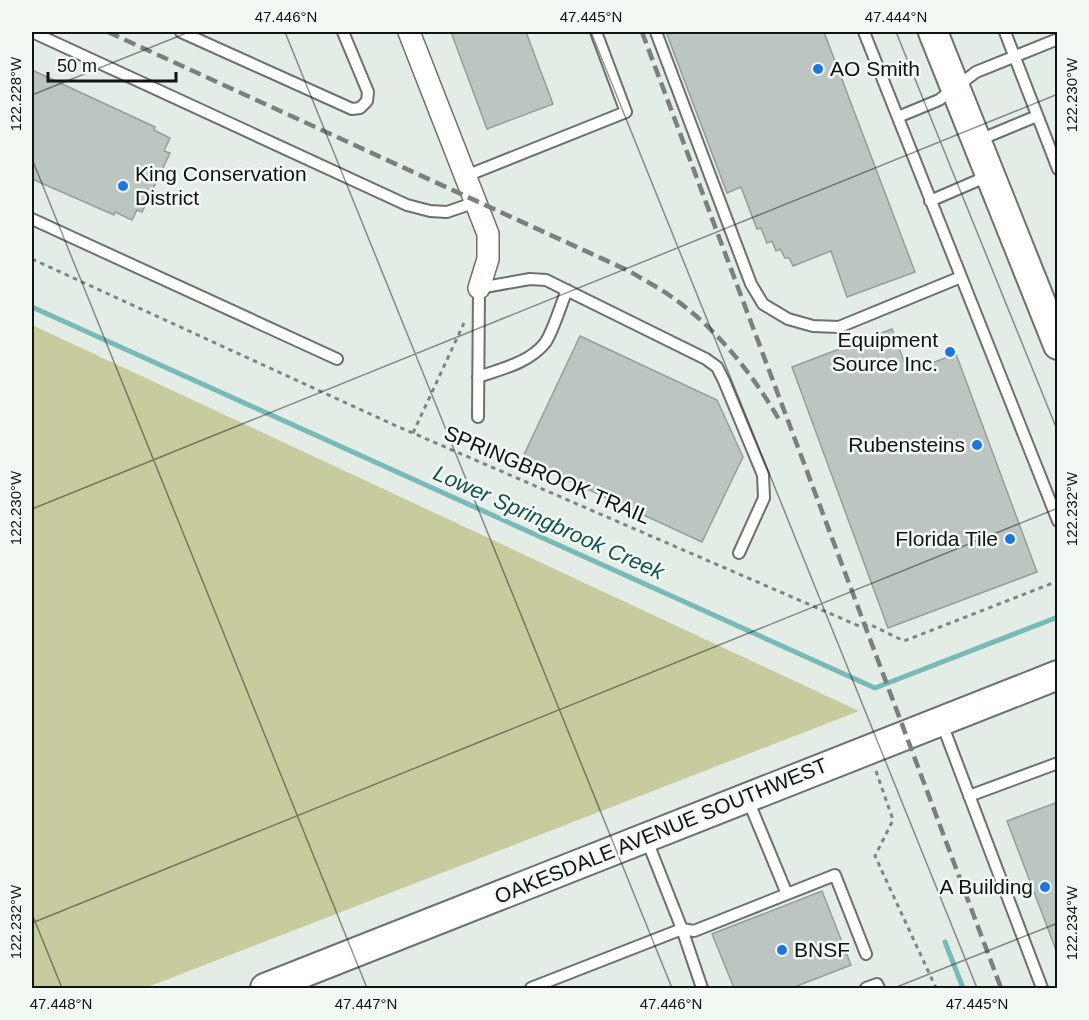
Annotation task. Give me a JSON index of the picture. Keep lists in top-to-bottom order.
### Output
{
  "streets": {
    "street": ["OAKESDALE AVENUE SOUTHWEST"],
    "path": ["SPRINGBROOK TRAIL"]
  },
  "water": ["Lower Springbrook Creek"],
  "places": [
    "AO Smith",
    "King Conservation District",
    "Equipment Source Inc.",
    "Rubensteins",
    "Florida Tile",
    "A Building",
    "BNSF"
  ],
  "scale_bar": "50 m",
  "coordinates": [
    "47.446°N",
    "47.445°N",
    "47.444°N",
    "122.228°W",
    "122.230°W",
    "122.232°W",
    "122.234°W",
    "47.448°N",
    "47.447°N"
  ]
}
